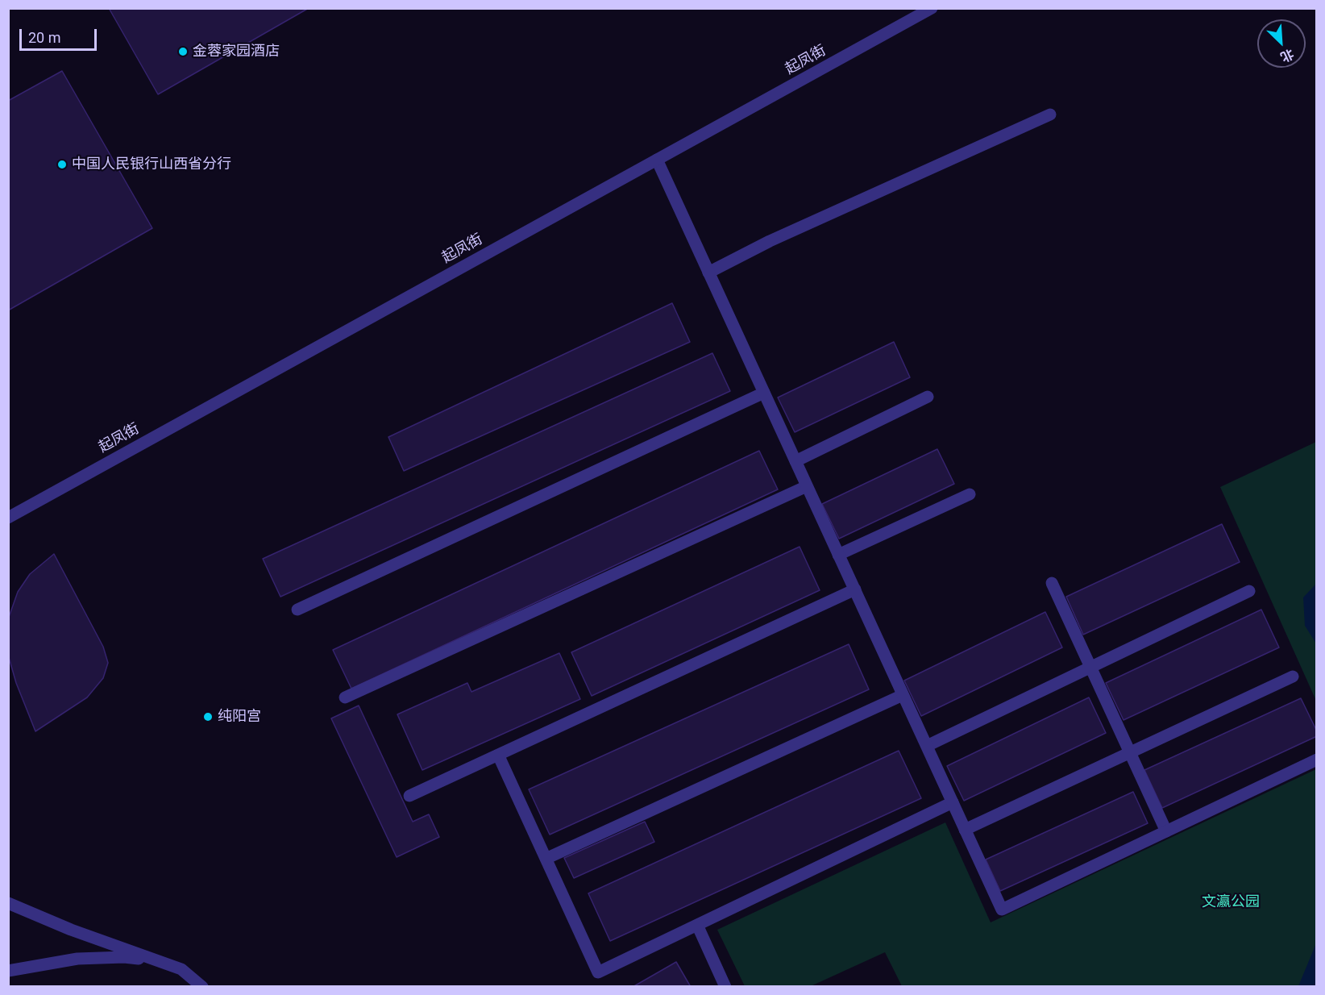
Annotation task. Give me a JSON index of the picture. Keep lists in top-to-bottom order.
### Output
{
  "streets": {
    "street": ["起凤街"]
  },
  "parks": ["文瀛公园"],
  "places": ["金蓉家园酒店", "中国人民银行山西省分行", "纯阳宫"],
  "scale_bar": "20 m",
  "north": "bottom right"
}
